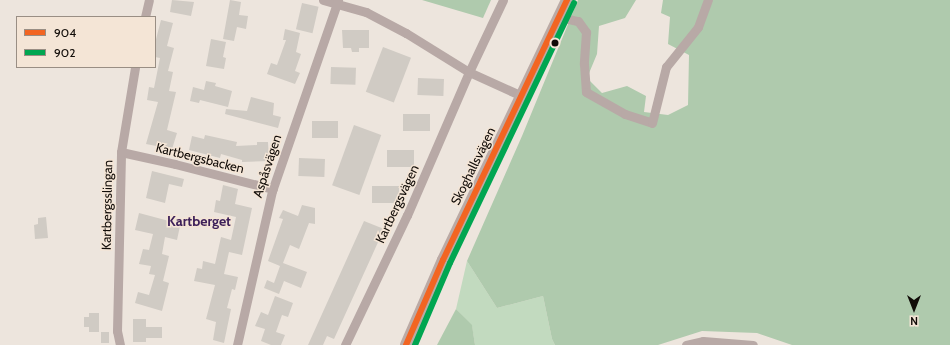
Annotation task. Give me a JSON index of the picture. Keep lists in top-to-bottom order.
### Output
{
  "streets": {
    "main road": ["Skoghallsvägen"],
    "street": [
      "Kartbergsbacken",
      "Aspåsvägen",
      "Kartbergsvägen",
      "Kartbergsslingan"
    ]
  },
  "crossings": [
    ["Kartbergsbacken", "Aspåsvägen"],
    ["Kartbergsbacken", "Kartbergsslingan"]
  ],
  "districts": ["Kartberget"],
  "lines": ["transit line 904", "transit line 902"],
  "legend": ["904", "902"],
  "north": "bottom"
}
